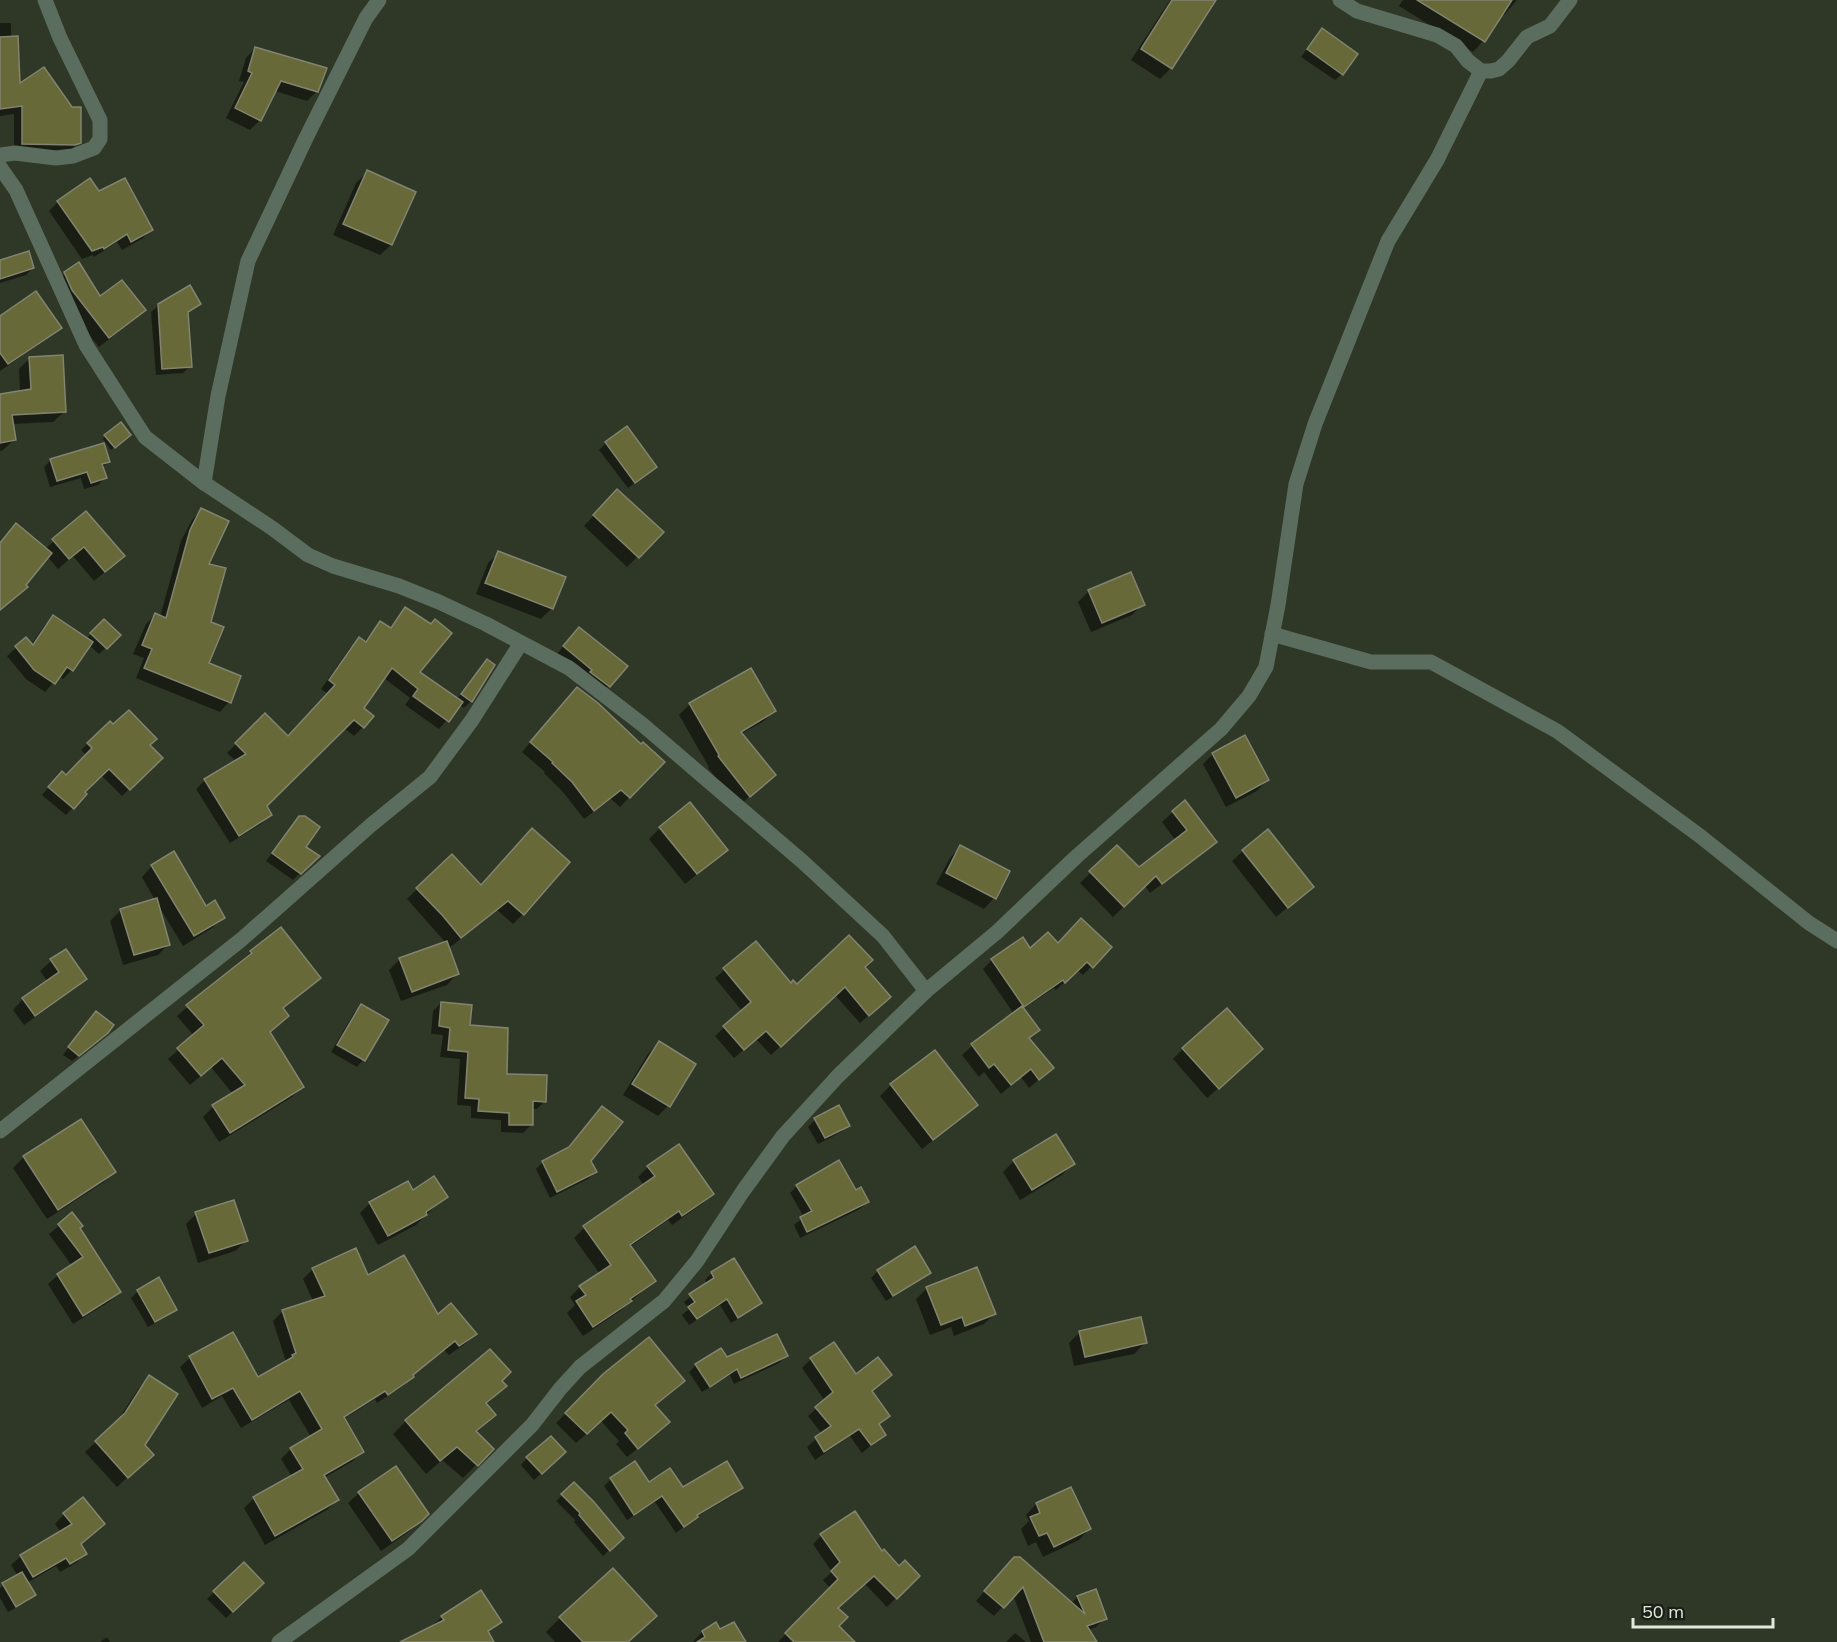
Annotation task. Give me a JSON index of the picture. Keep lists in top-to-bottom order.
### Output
{
  "scale_bar": "50 m"
}
